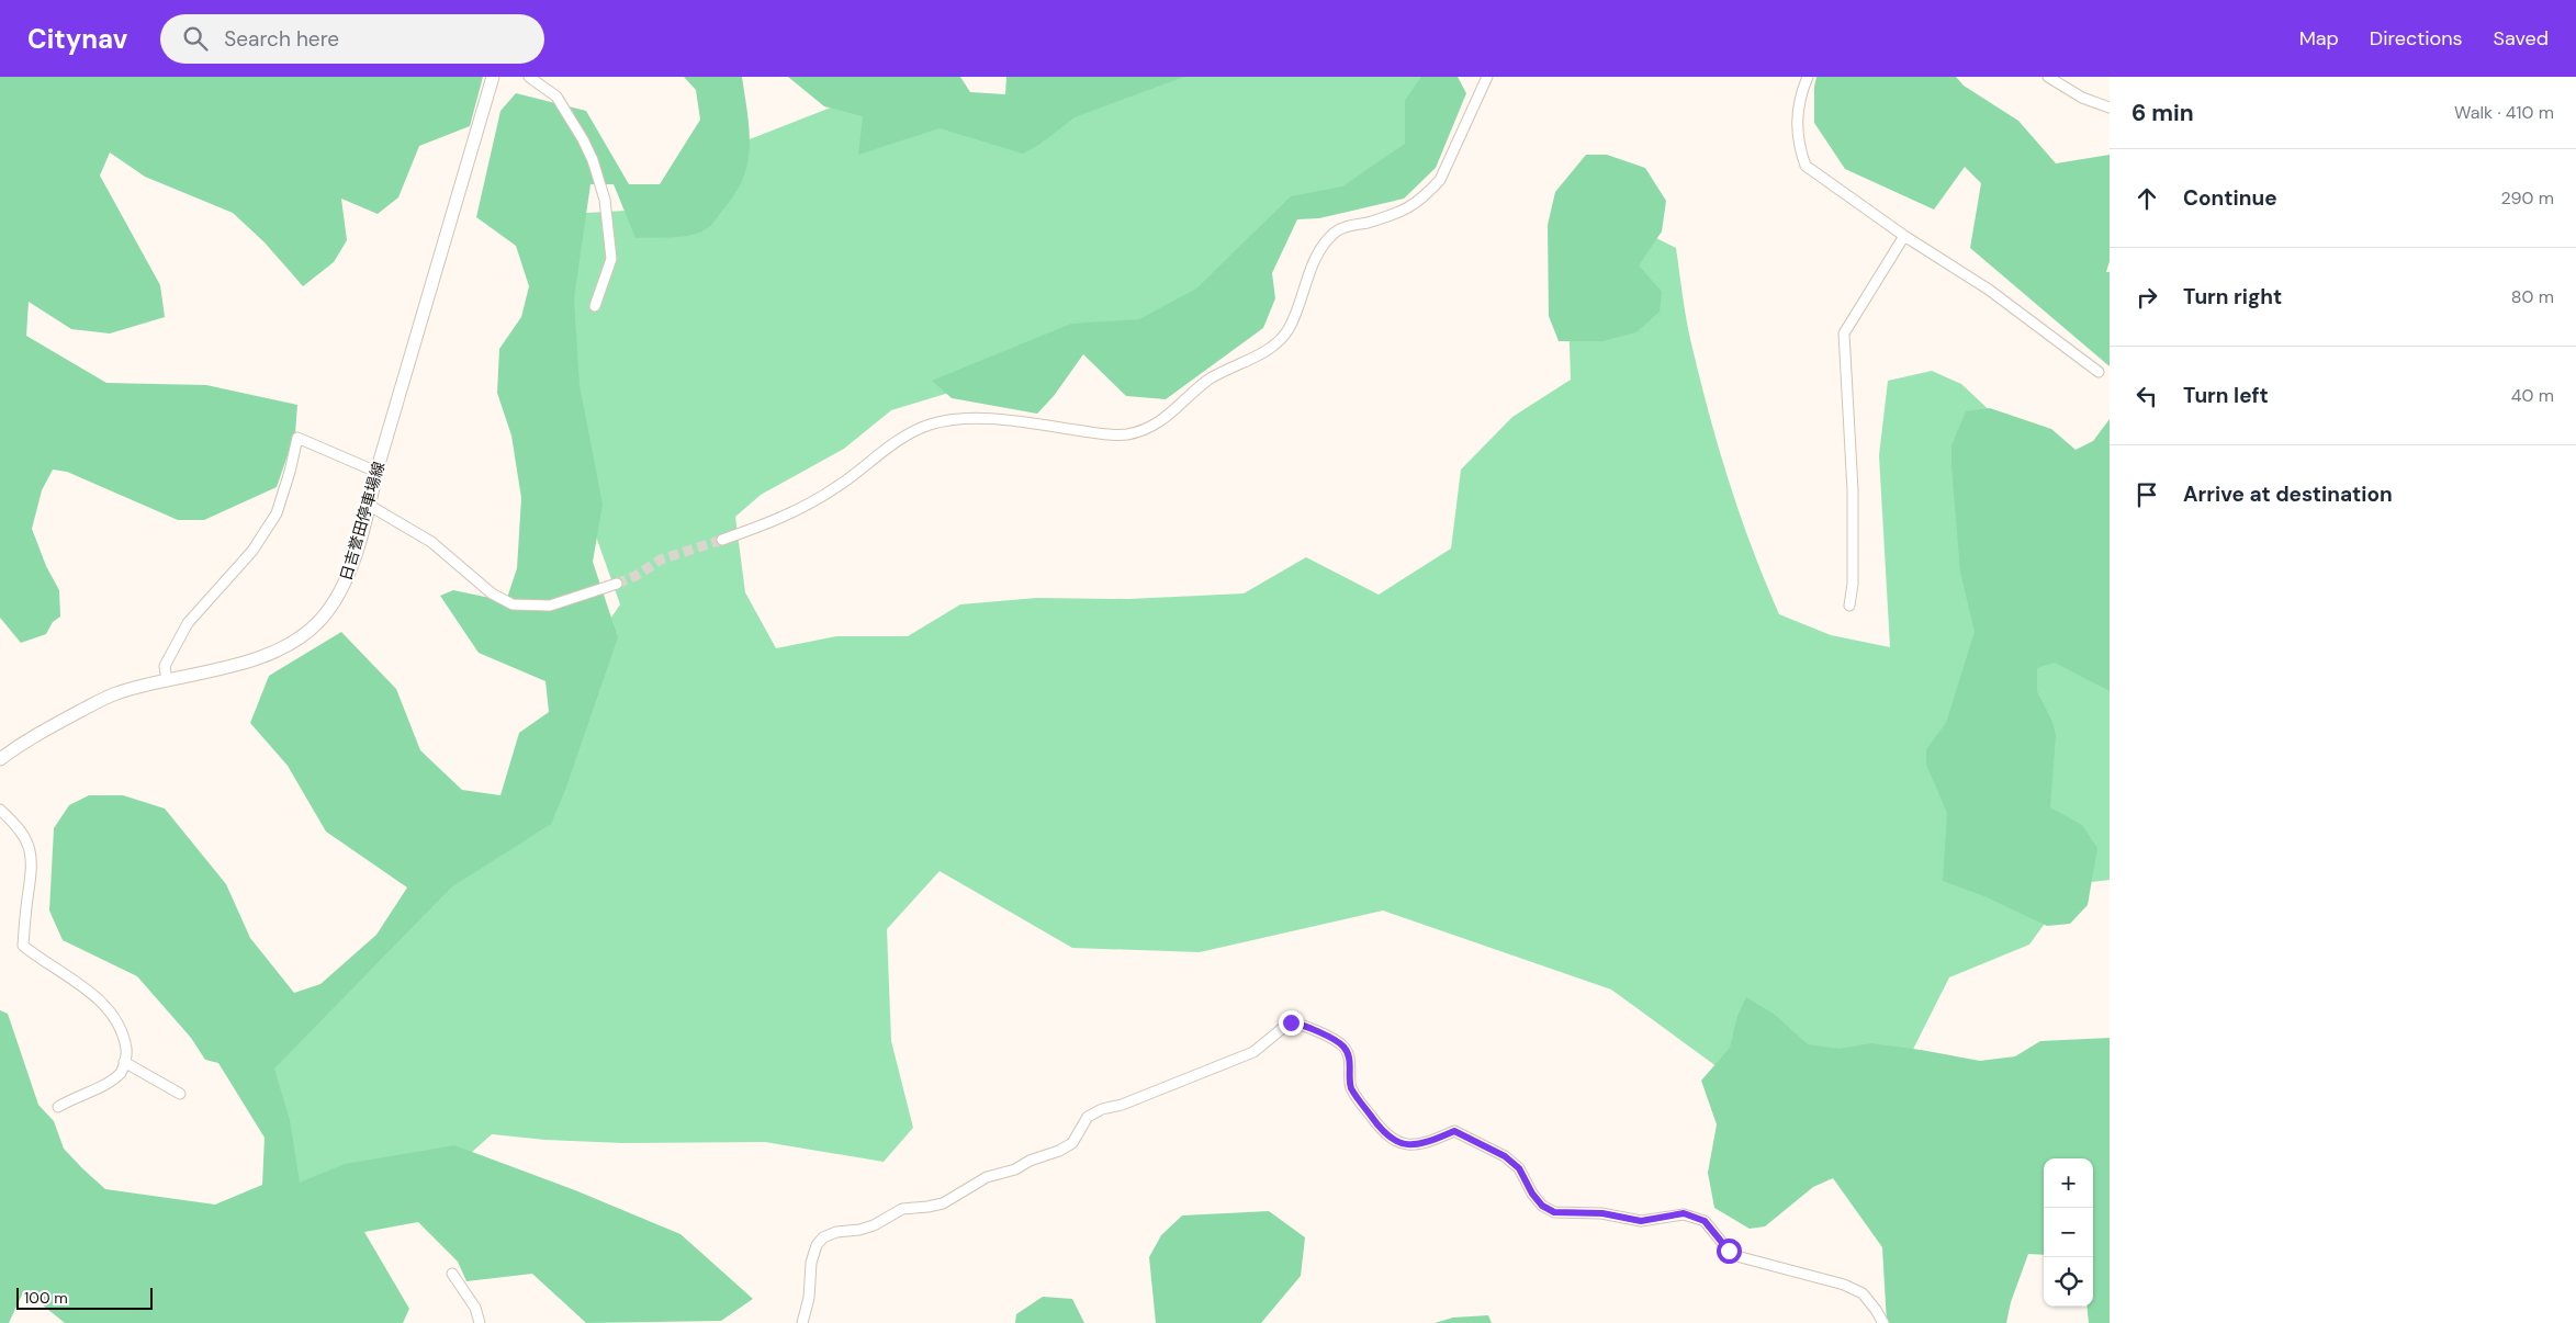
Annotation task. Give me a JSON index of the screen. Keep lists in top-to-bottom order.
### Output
{
  "streets": {
    "main road": ["日吉誉田停車場線"]
  },
  "scale_bar": "100 m",
  "page": {
    "header": "Citynav",
    "search": "Search here",
    "nav": ["Map", "Directions", "Saved"],
    "heading": ["6 min", "Walk · 410 m"],
    "list": [
      ["Continue", "290 m"],
      ["Turn right", "80 m"],
      ["Turn left", "40 m"],
      "Arrive at destination"
    ],
    "map_buttons": ["+", "−"],
    "scale": "100 m"
  }
}
